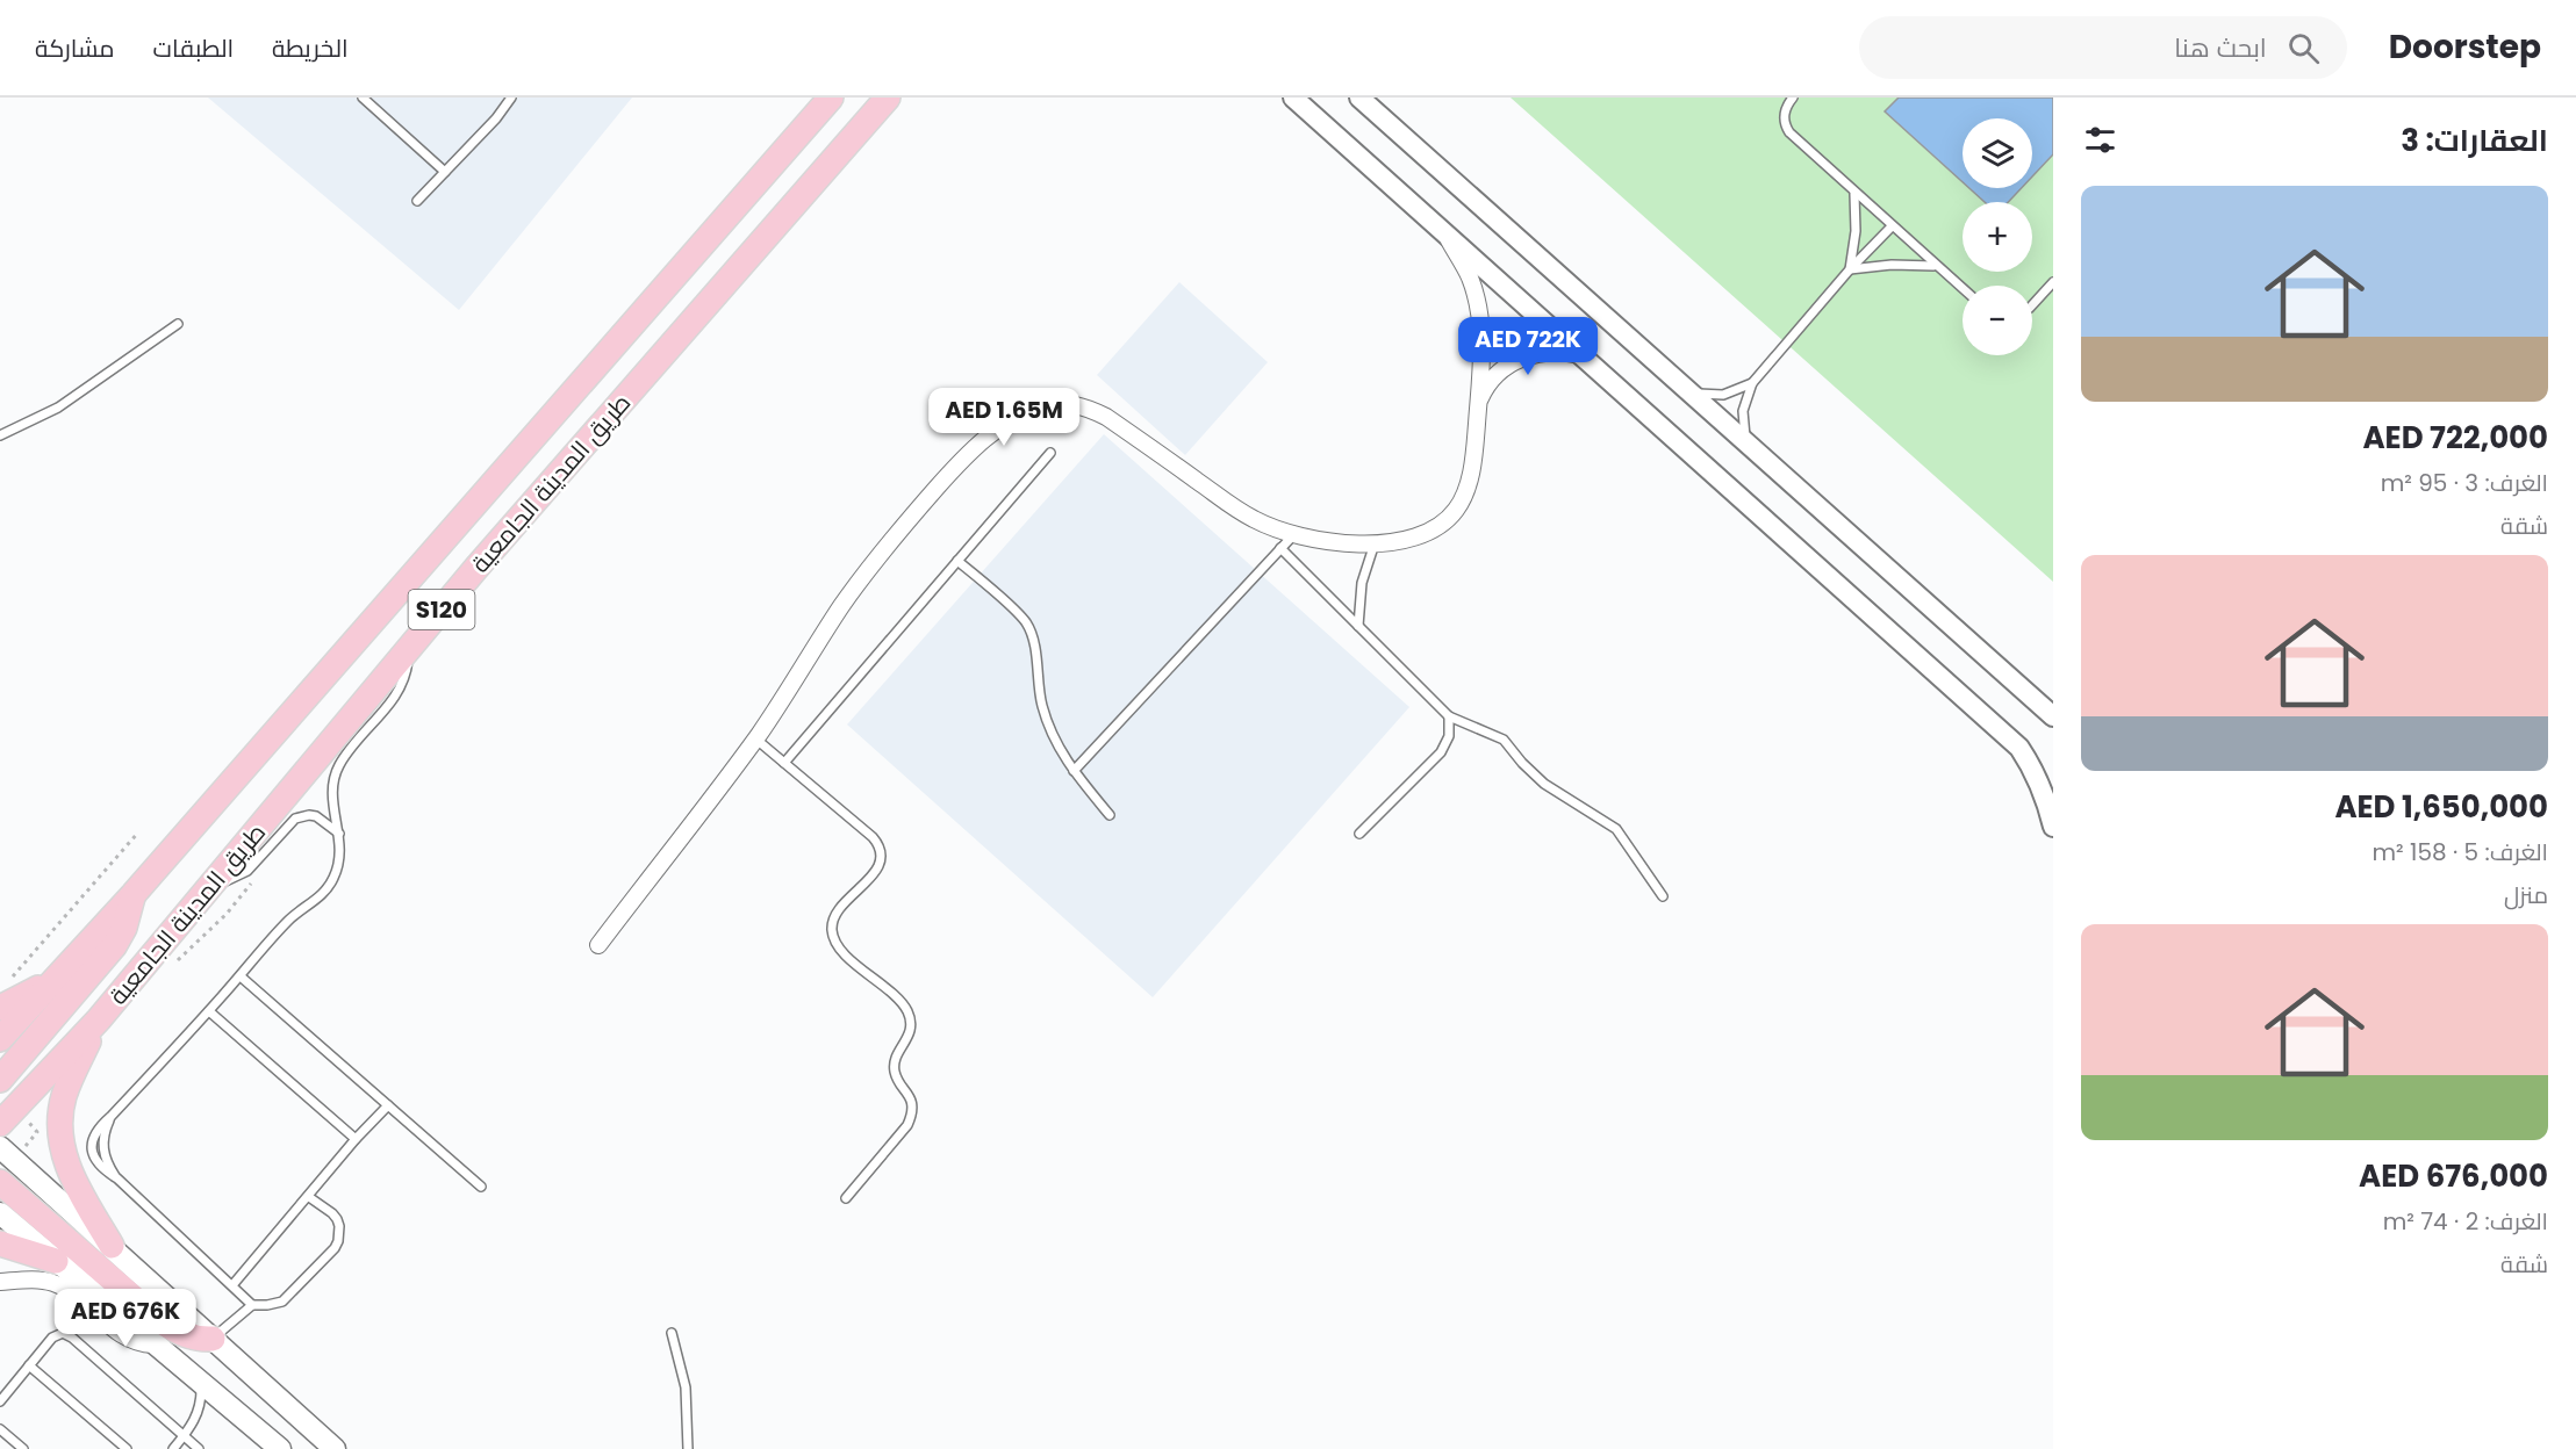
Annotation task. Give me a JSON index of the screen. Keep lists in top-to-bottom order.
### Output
{
  "streets": {
    "main road": ["طريق المدينة الجامعية", "S120"]
  },
  "page": {
    "header": "Doorstep",
    "search": "ابحث هنا",
    "nav": ["الخريطة", "الطبقات", "مشاركة"],
    "heading": "العقارات: 3",
    "map_buttons": ["+", "−"],
    "list": [
      {
        "name": "AED 722,000",
        "note": "الغرف: 3 · 95 m² · شقة"
      },
      {
        "name": "AED 1,650,000",
        "note": "الغرف: 5 · 158 m² · منزل"
      },
      {
        "name": "AED 676,000",
        "note": "الغرف: 2 · 74 m² · شقة"
      }
    ],
    "price": ["AED 722K", "AED 1.65M", "AED 676K"]
  }
}
